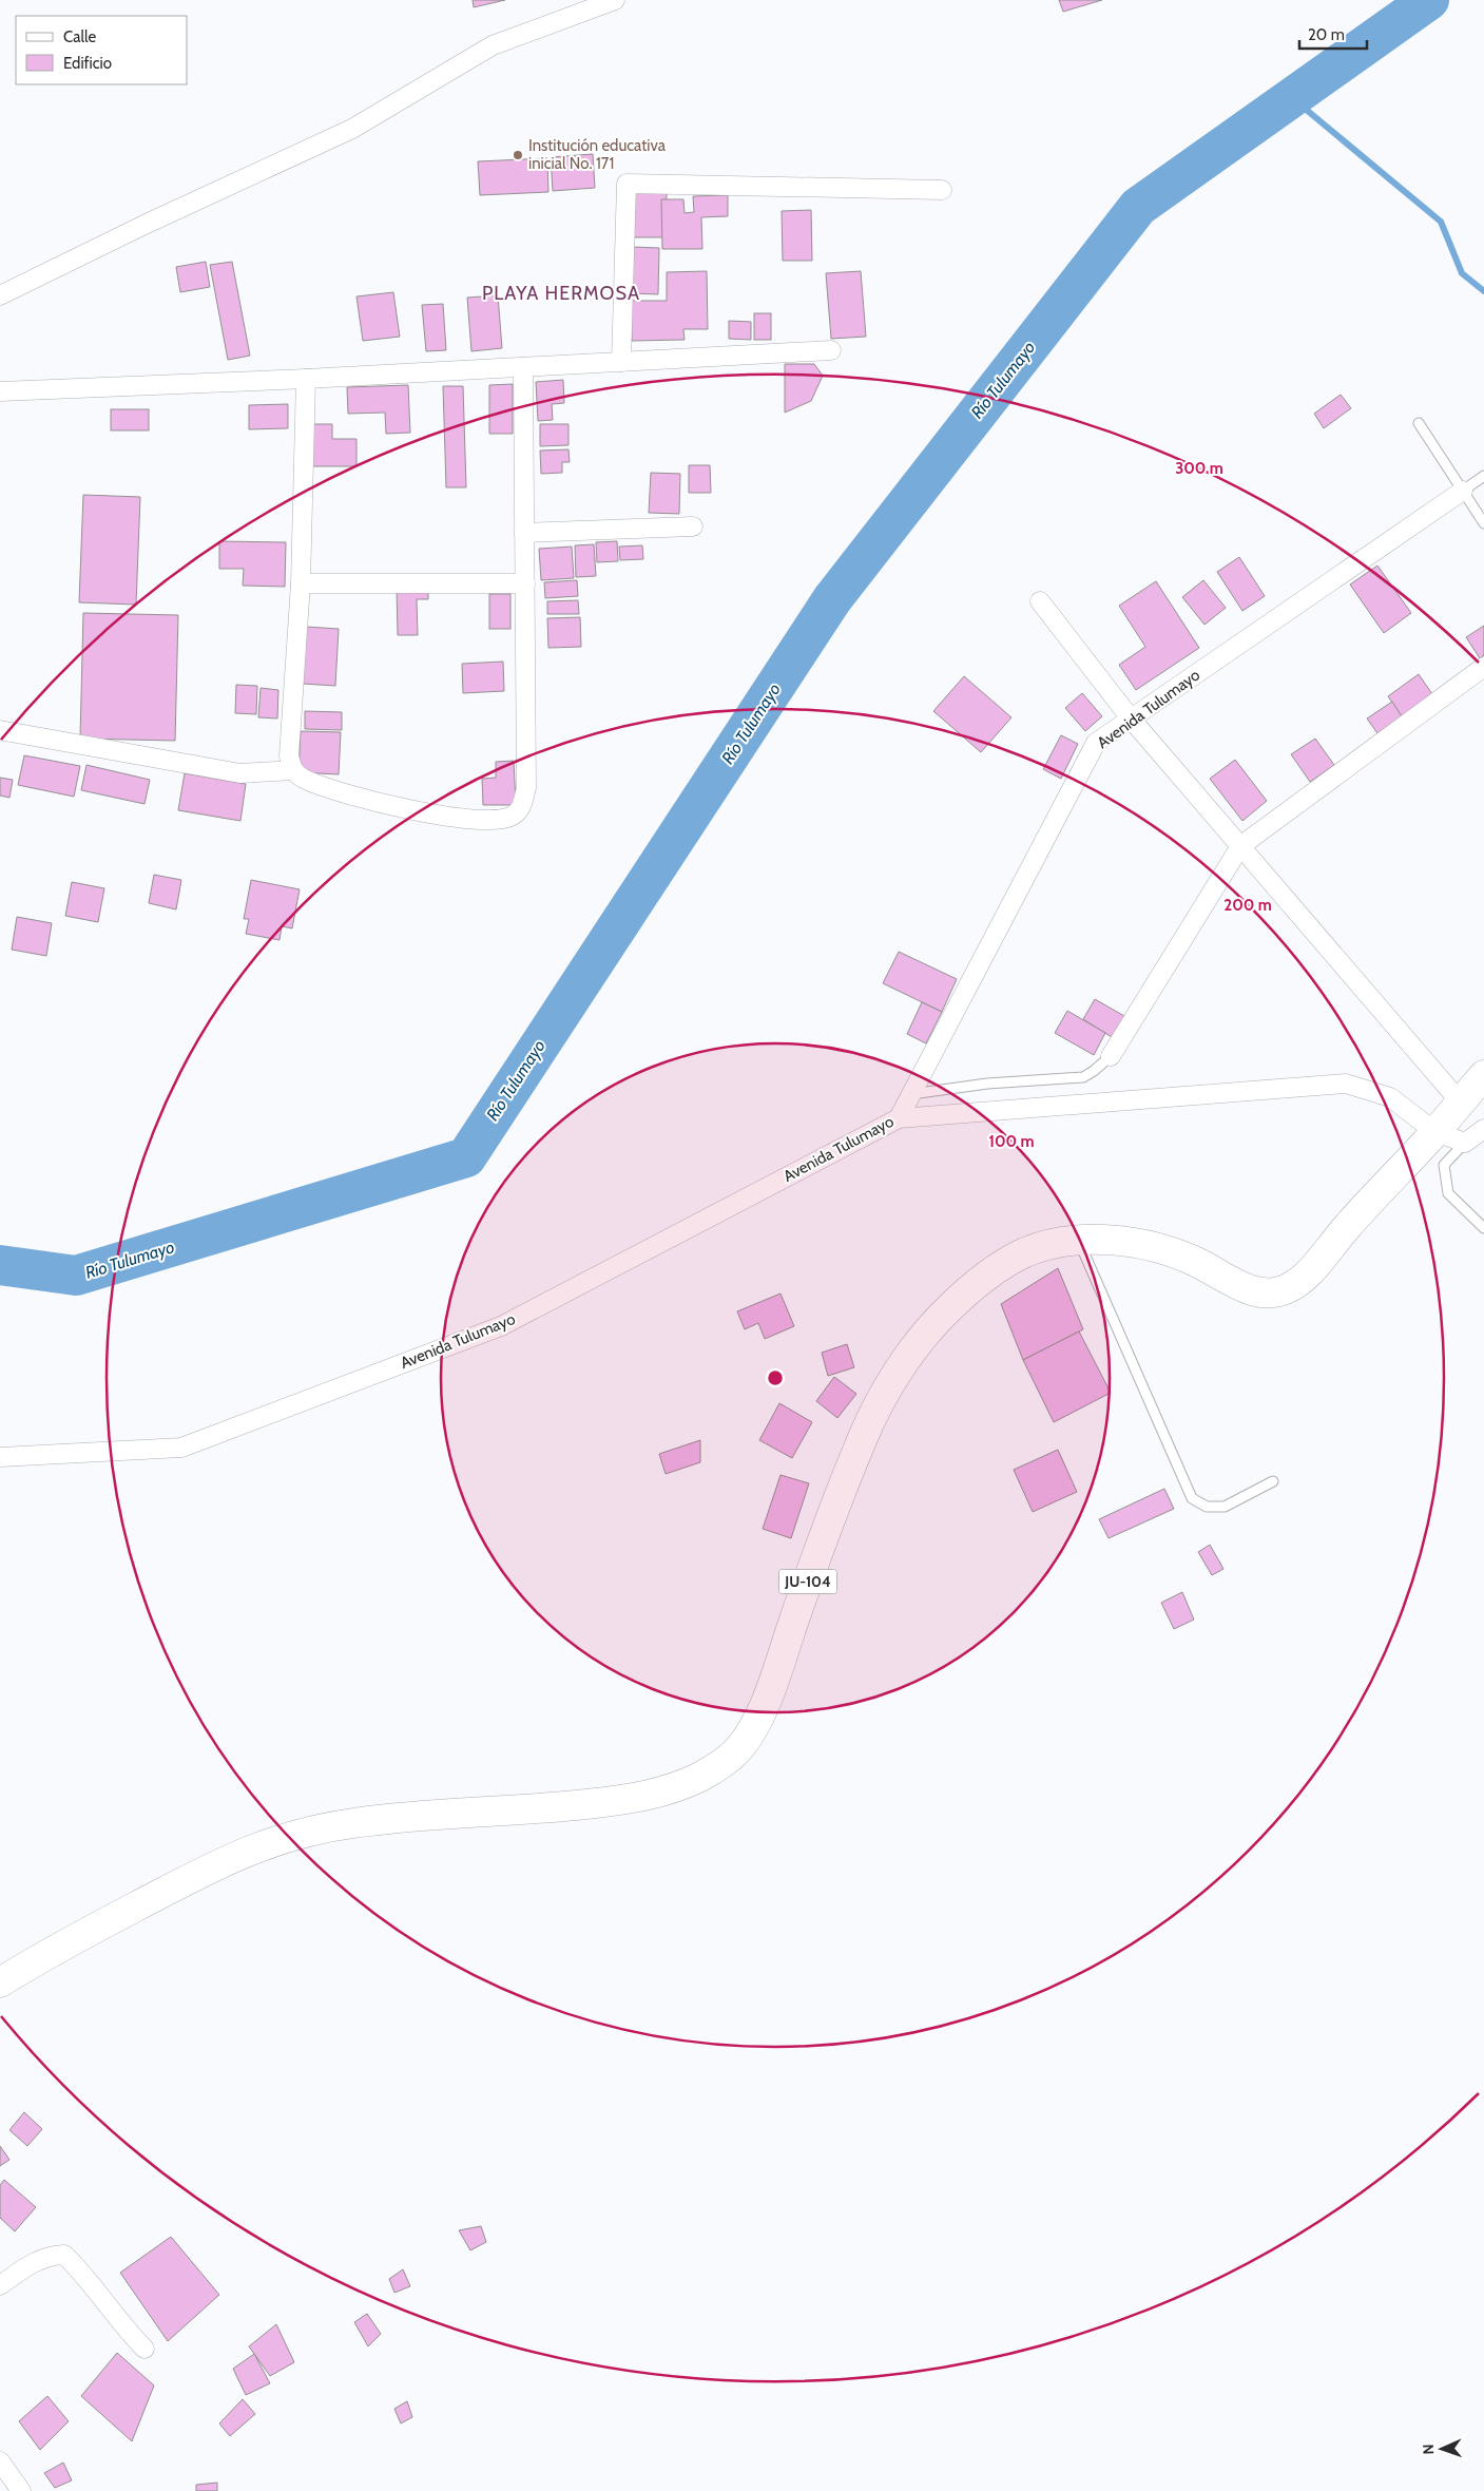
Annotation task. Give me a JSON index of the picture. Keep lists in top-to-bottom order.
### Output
{
  "streets": {
    "main road": ["JU-104"],
    "street": ["Avenida Tulumayo"]
  },
  "districts": ["PLAYA HERMOSA"],
  "water": ["Río Tulumayo"],
  "places": ["Institución educativa inicial No. 171"],
  "legend": ["Calle", "Edificio"],
  "scale_bar": "20 m",
  "north": "left",
  "rings": ["300 m", "200 m", "100 m"]
}
